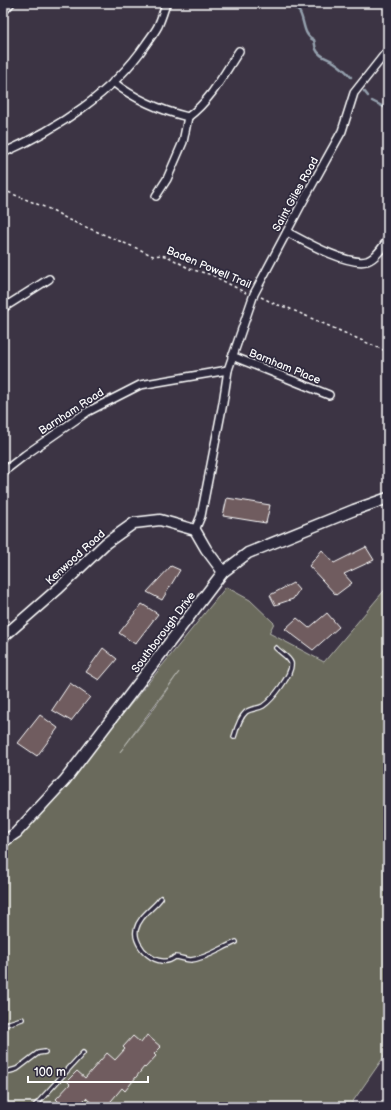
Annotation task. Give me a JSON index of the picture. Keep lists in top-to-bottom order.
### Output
{
  "streets": {
    "street": [
      "Saint Giles Road",
      "Barnham Place",
      "Barnham Road",
      "Kenwood Road",
      "Southborough Drive"
    ],
    "path": ["Baden Powell Trail"]
  },
  "crossings": [
    ["Saint Giles Road", "Baden Powell Trail"],
    ["Saint Giles Road", "Barnham Place"]
  ],
  "scale_bar": "100 m"
}
